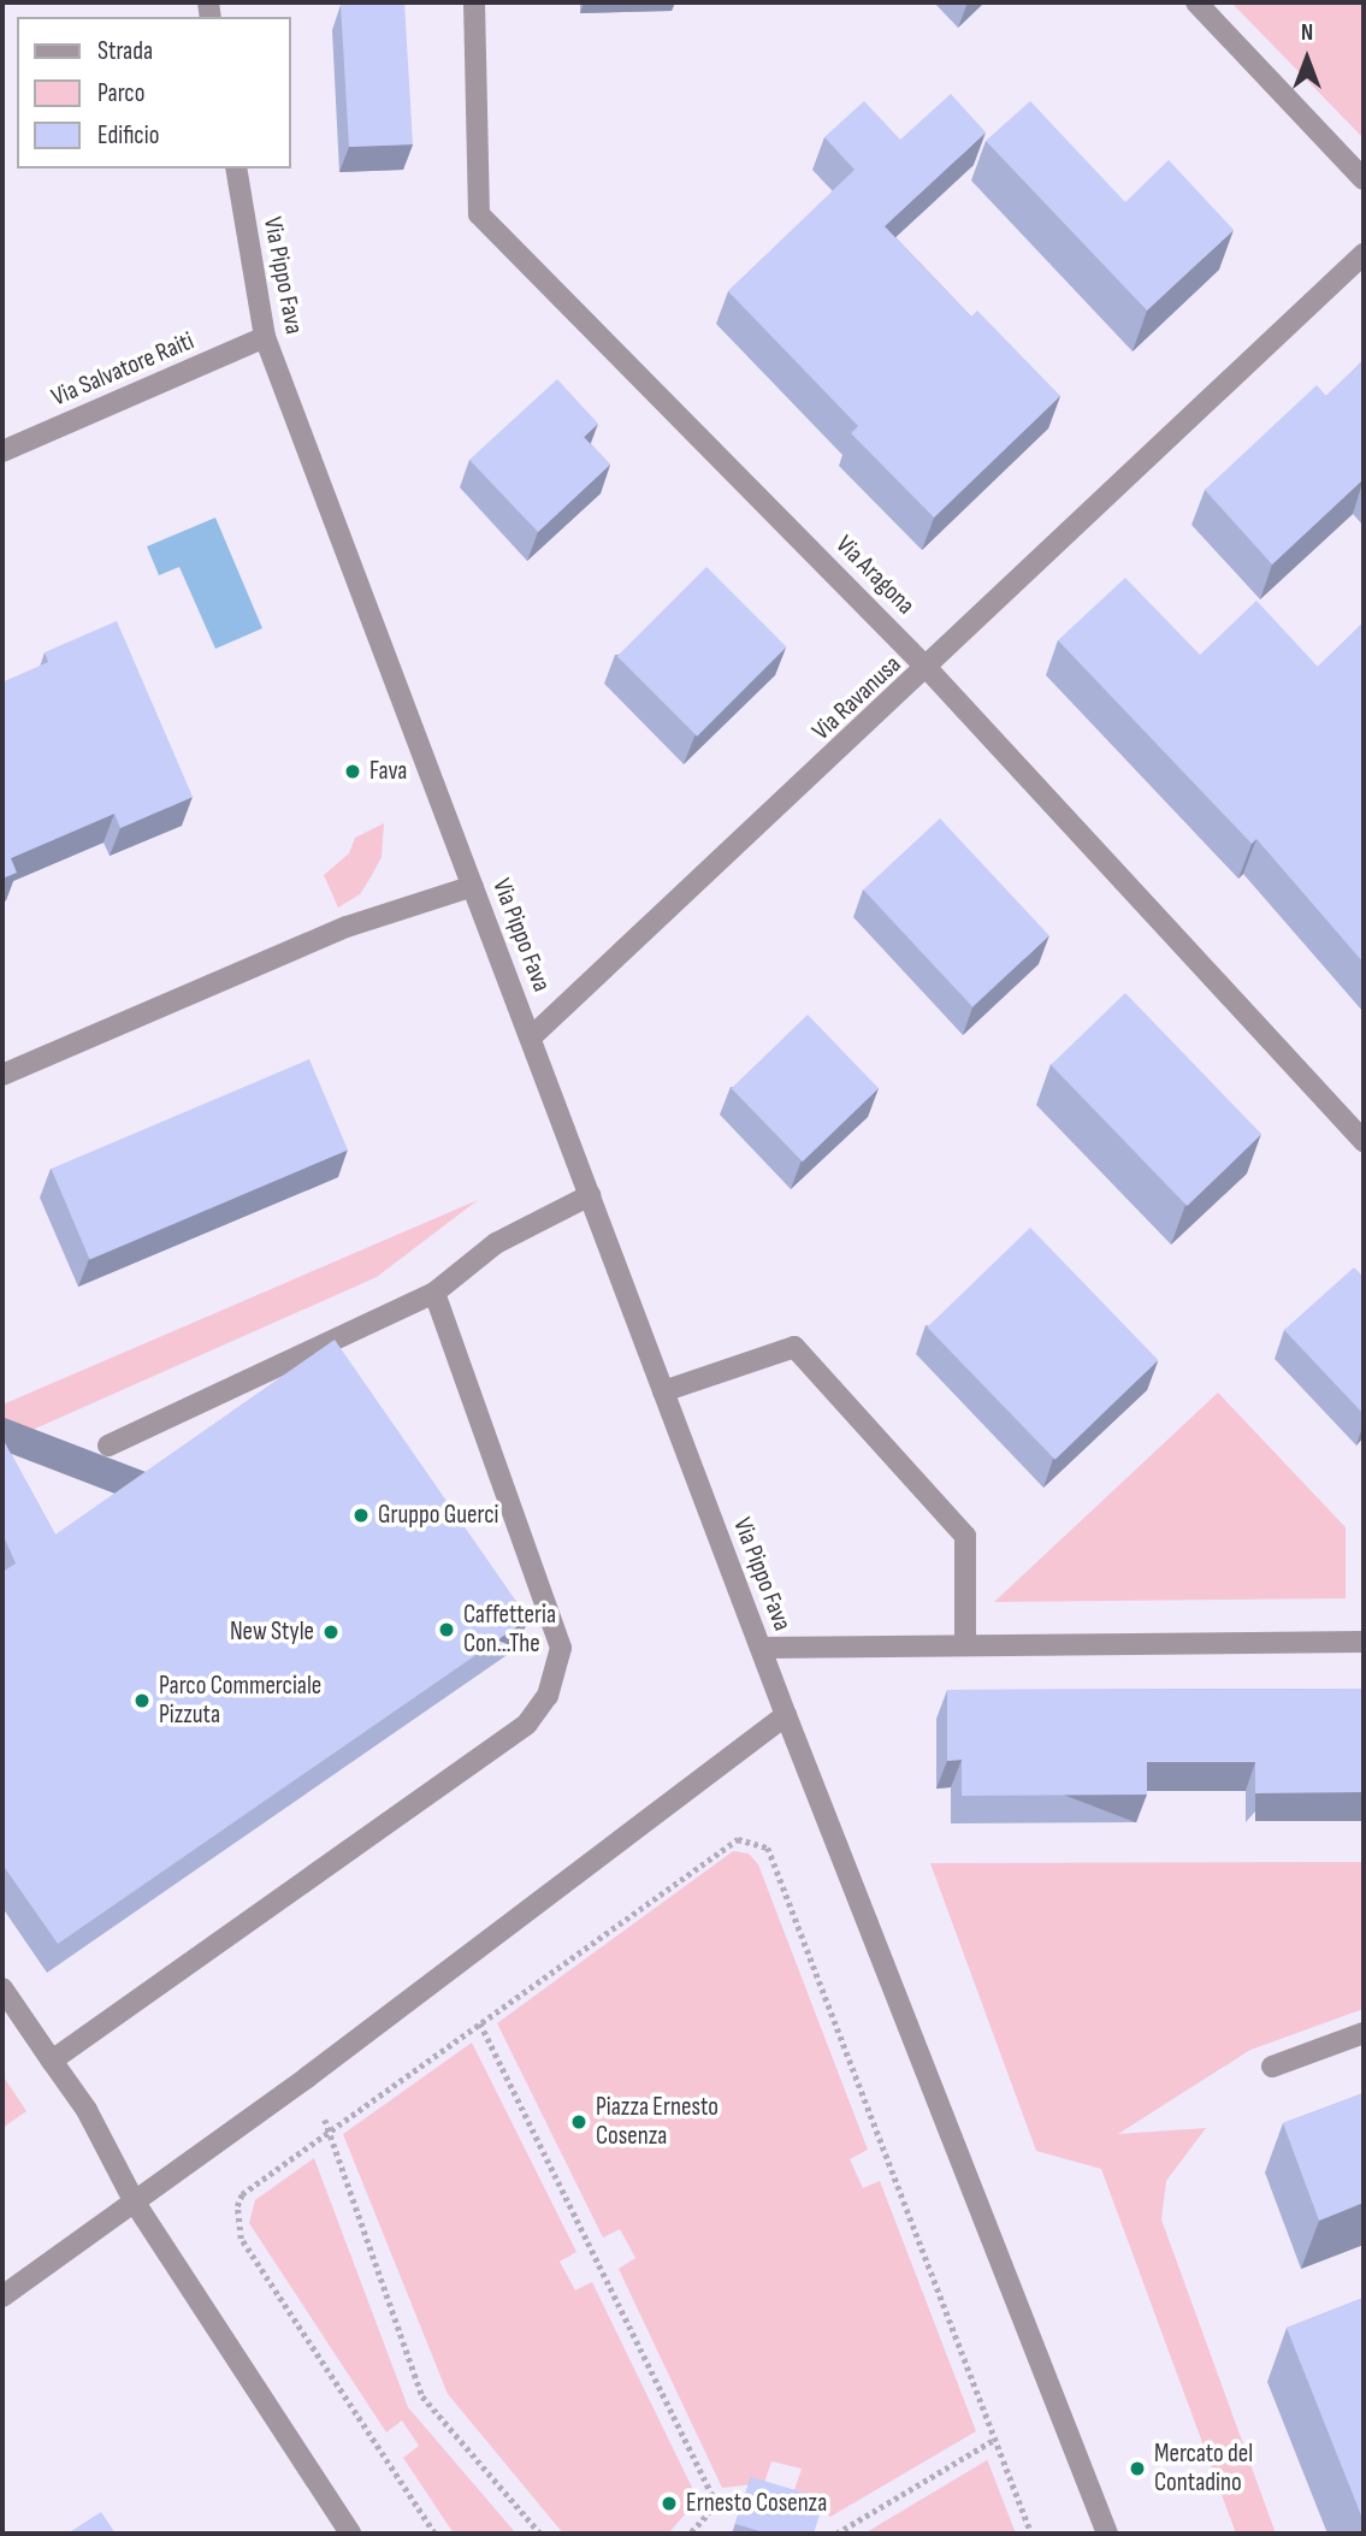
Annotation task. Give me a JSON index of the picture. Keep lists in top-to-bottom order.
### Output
{
  "streets": {
    "street": [
      "Via Pippo Fava",
      "Via Salvatore Raiti",
      "Via Aragona",
      "Via Ravanusa"
    ]
  },
  "crossings": [
    ["Via Pippo Fava", "Via Salvatore Raiti"],
    ["Via Pippo Fava", "Via Ravanusa"],
    ["Via Aragona", "Via Ravanusa"]
  ],
  "places": [
    "Fava",
    "Gruppo Guerci",
    "Caffetteria Con...The",
    "New Style",
    "Parco Commerciale Pizzuta",
    "Piazza Ernesto Cosenza",
    "Mercato del Contadino",
    "Ernesto Cosenza"
  ],
  "legend": ["Strada", "Parco", "Edificio"],
  "north": "top"
}
